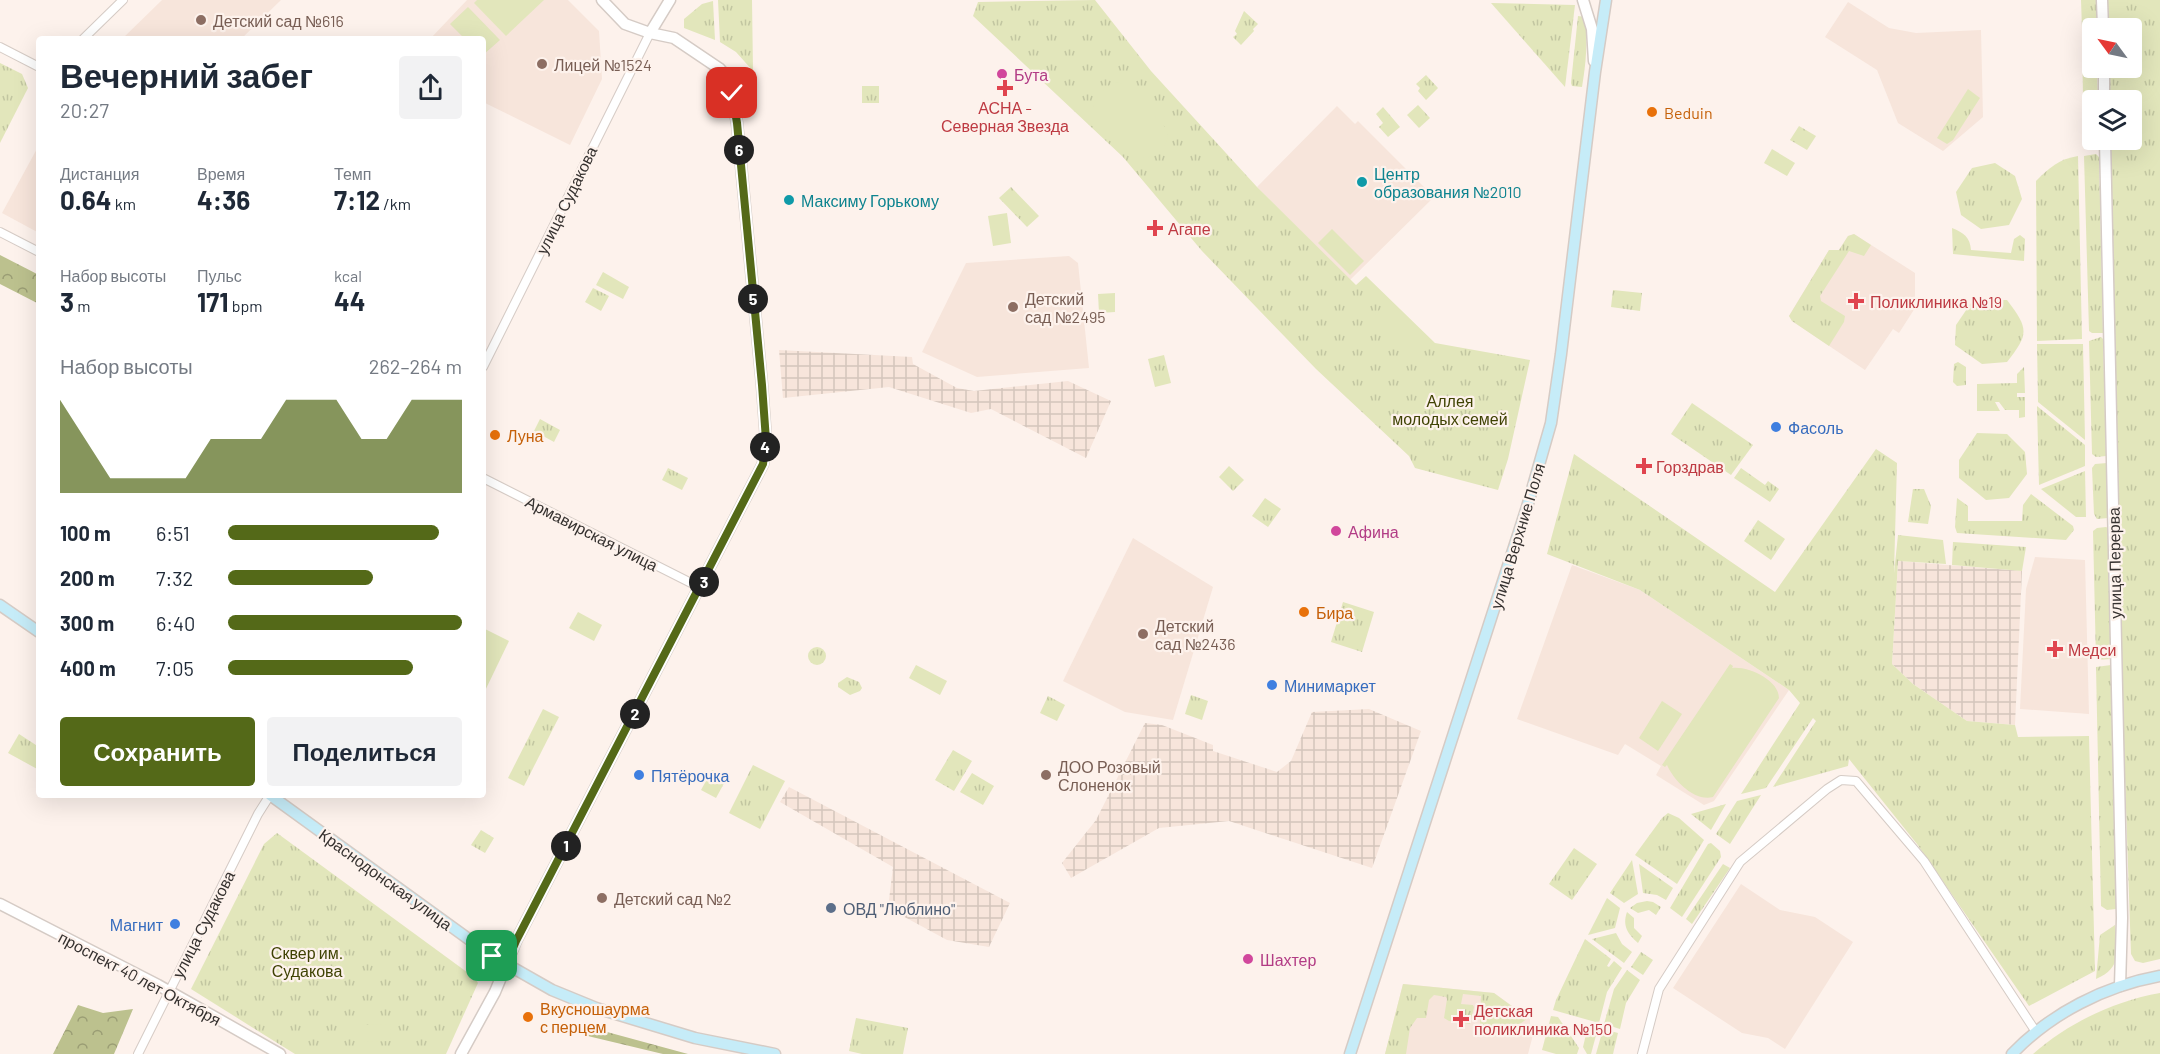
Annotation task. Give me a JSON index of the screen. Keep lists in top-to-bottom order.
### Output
{
  "streets": {
    "main road": ["улица Верхние Поля", "Краснодонская улица"],
    "street": [
      "улица Судакова",
      "Армавирская улица",
      "улица Перерва",
      "проспект 40 лет Октября"
    ]
  },
  "crossings": [
    ["улица Судакова", "проспект 40 лет Октября"]
  ],
  "parks": ["Аллея молодых семей", "Сквер им. Судакова"],
  "places": {
    "other": [
      "Детский сад №616",
      "Лицей №1524",
      "Бута",
      "Beduin",
      "Центр образования №2010",
      "Максиму Горькому",
      "Детский сад №2495",
      "Фасоль",
      "Луна",
      "Афина",
      "Бира",
      "Детский сад №2436",
      "Минимаркет",
      "Пятёрочка",
      "ДОО Розовый Слоненок",
      "Детский сад №2",
      "ОВД \"Люблино\"",
      "Магнит",
      "Шахтер",
      "Вкусношаурма с перцем"
    ],
    "health": [
      "АСНА - Северная Звезда",
      "Агапе",
      "Поликлиника №19",
      "Горздрав",
      "Медси",
      "Детская поликлиника №150"
    ]
  },
  "north": "top left",
  "page": {
    "heading": ["Вечерний забег", "20:27"],
    "pins": [
      "6",
      "5",
      "4",
      "3",
      "2",
      "1"
    ],
    "stats": [
      ["Дистанция", "0.64 km"],
      ["Время", "4:36"],
      ["Темп", "7:12 /km"],
      ["Набор высоты", "3 m"],
      ["Пульс", "171 bpm"],
      ["kcal", "44"]
    ],
    "chart": ["Набор высоты", "262–264 m"],
    "list": [
      {
        "name": "100 m",
        "note": "6:51"
      },
      {
        "name": "200 m",
        "note": "7:32"
      },
      {
        "name": "300 m",
        "note": "6:40"
      },
      {
        "name": "400 m",
        "note": "7:05"
      }
    ],
    "buttons": ["Сохранить", "Поделиться"]
  }
}
